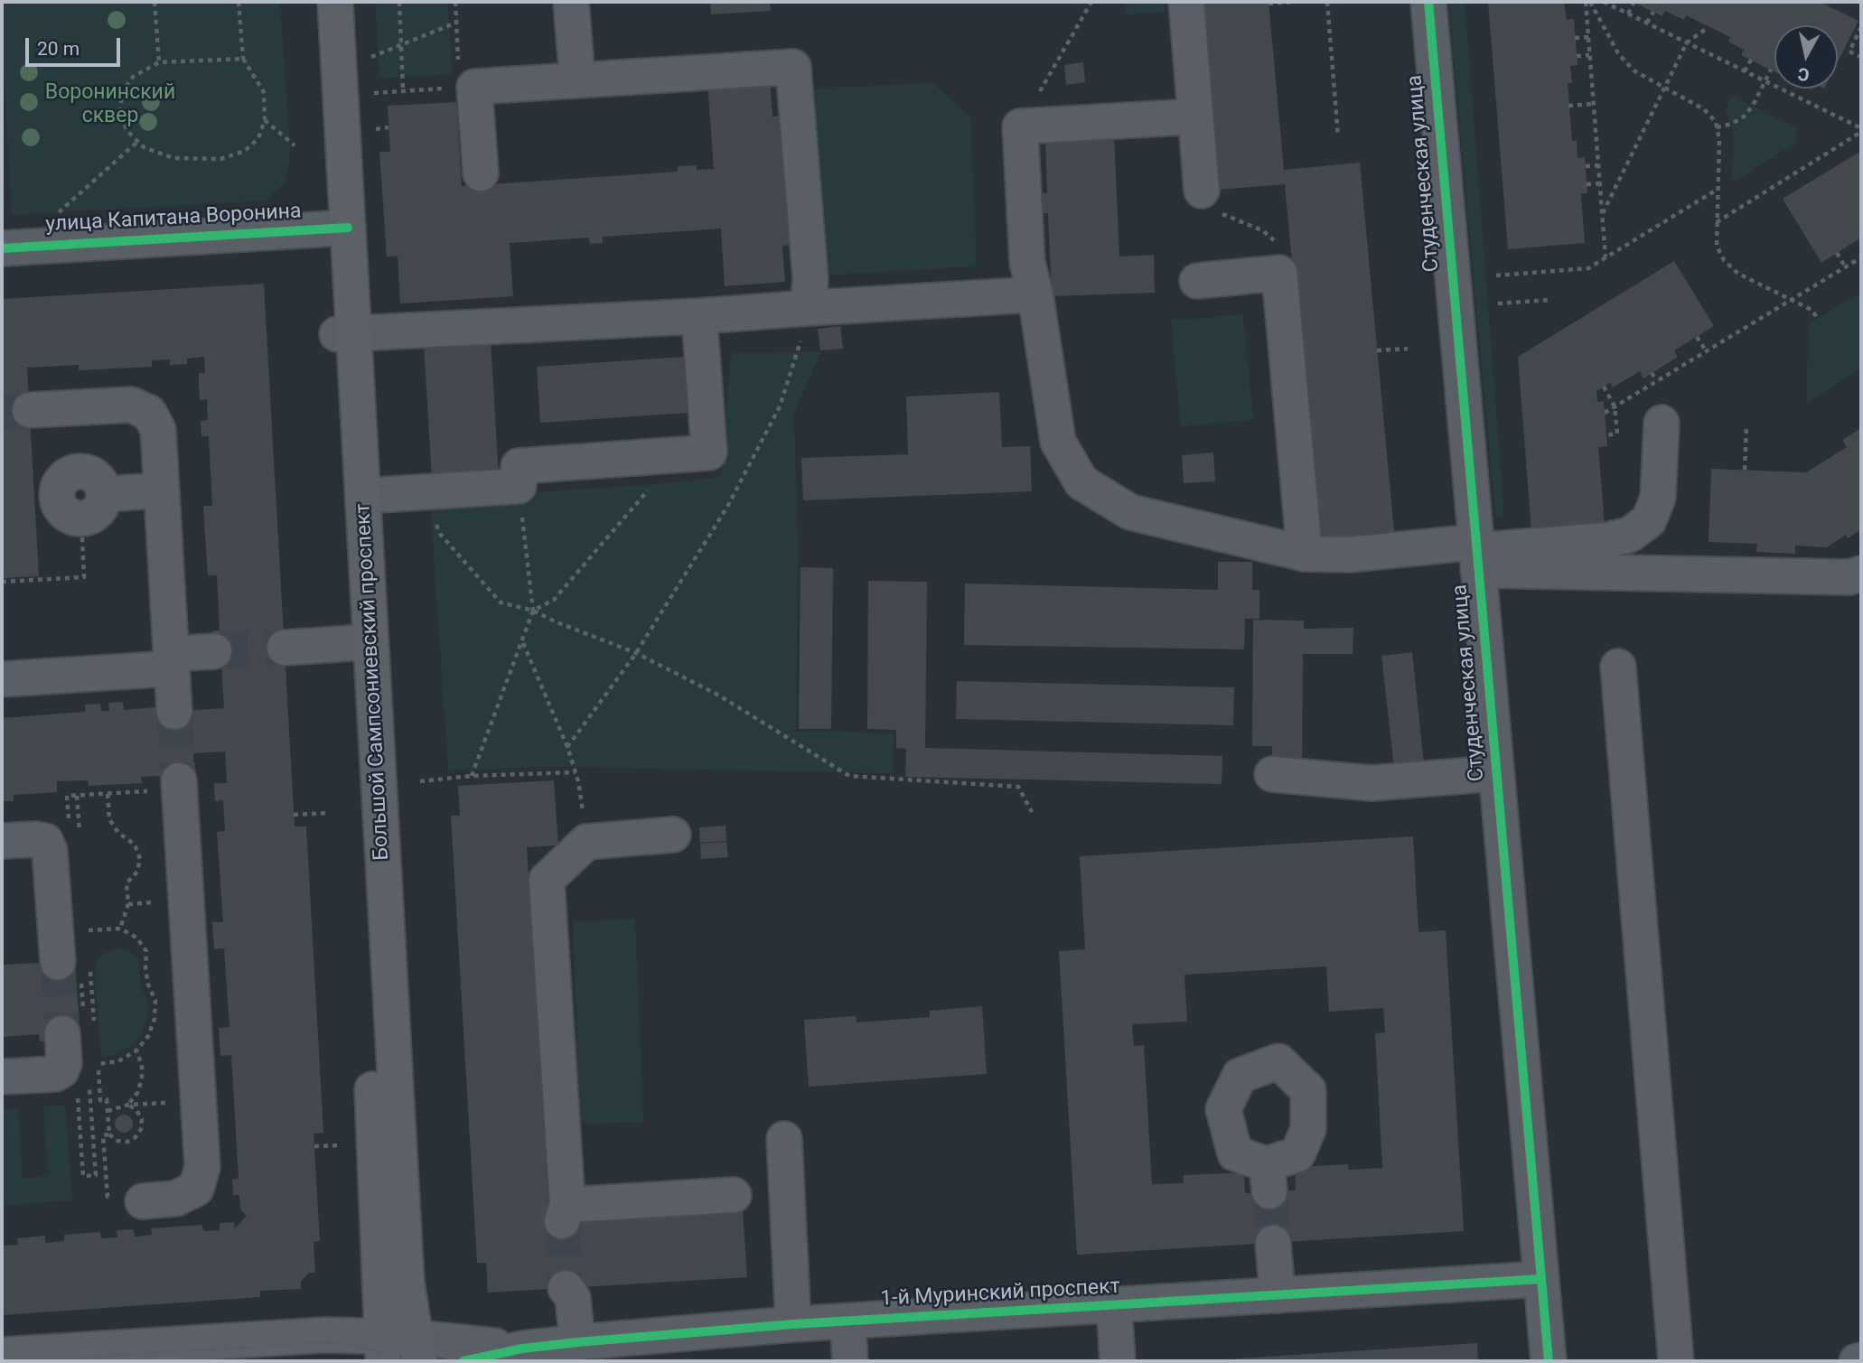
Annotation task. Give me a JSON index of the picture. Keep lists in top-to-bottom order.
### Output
{
  "streets": {
    "main road": ["Большой Сампсониевский проспект", "1-й Муринский проспект"],
    "street": ["Студенческая улица", "улица Капитана Воронина"]
  },
  "crossings": [
    ["Студенческая улица", "1-й Муринский проспект"],
    ["улица Капитана Воронина", "Большой Сампсониевский проспект"],
    ["Большой Сампсониевский проспект", "1-й Муринский проспект"]
  ],
  "parks": ["Воронинский сквер"],
  "scale_bar": "20 m",
  "north": "bottom"
}
